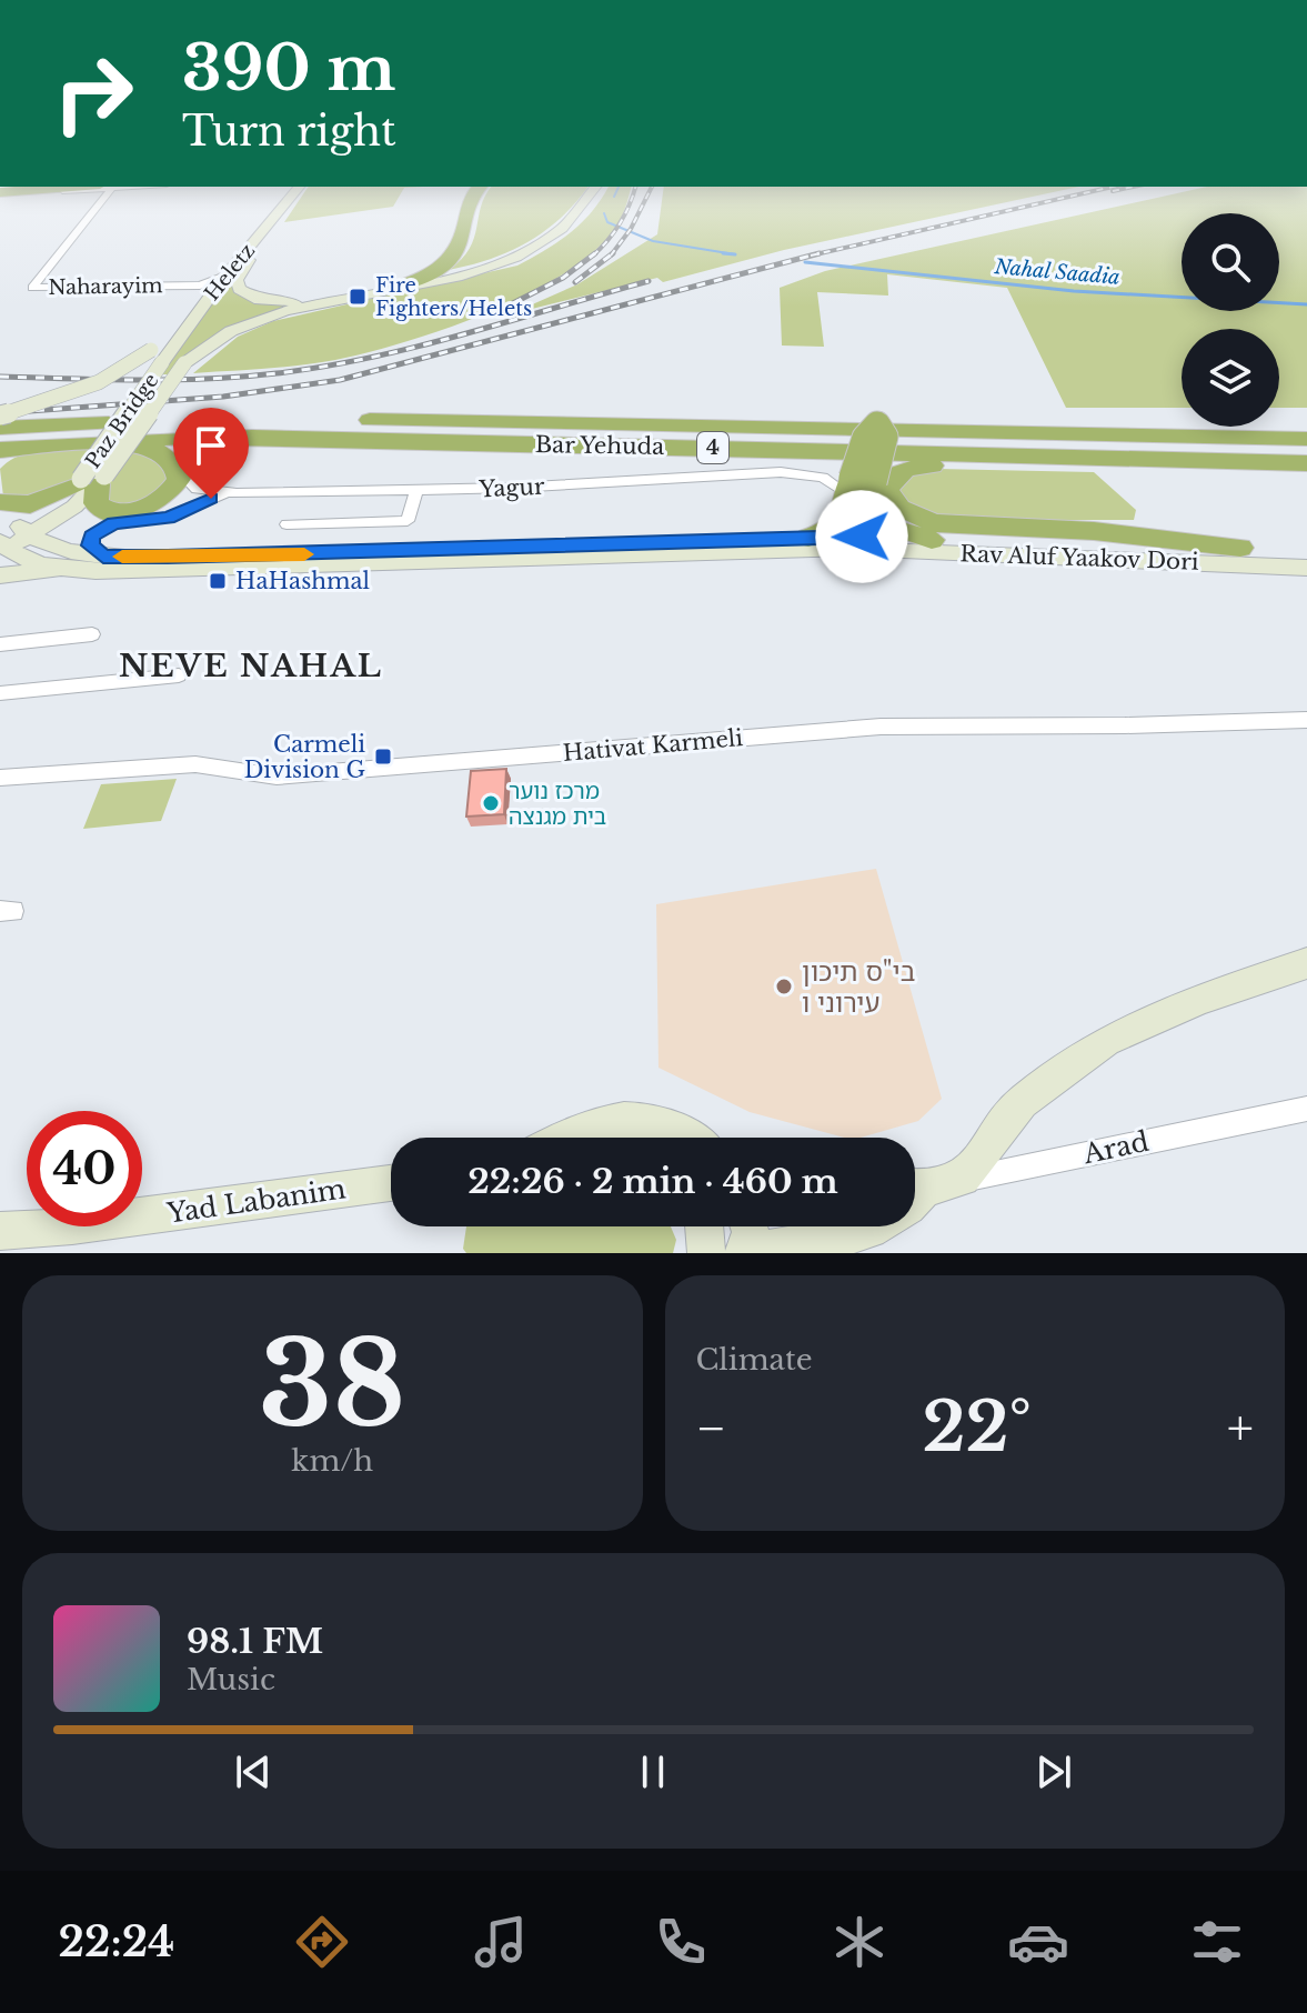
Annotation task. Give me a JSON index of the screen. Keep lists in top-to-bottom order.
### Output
{
  "streets": {
    "highway": ["Bar Yehuda", "4"],
    "street": [
      "Heletz",
      "Naharayim",
      "Paz Bridge",
      "Yagur",
      "Rav Aluf Yaakov Dori",
      "Hativat Karmeli",
      "Arad",
      "Yad Labanim"
    ]
  },
  "crossings": [
    ["Heletz", "Naharayim"],
    ["Heletz", "Paz Bridge"],
    ["Yagur", "Rav Aluf Yaakov Dori"]
  ],
  "districts": ["NEVE NAHAL"],
  "water": ["Nahal Saadia"],
  "places": {
    "transit": ["Fire Fighters/Helets", "HaHashmal", "Carmeli Division G"],
    "other": ["מרכז נוער בית מגנצה", "בי\"ס תיכון עירוני ו"]
  },
  "page": {
    "turn": ["390 m", "Turn right"],
    "limit": "40",
    "trip": "22:26 · 2 min · 460 m",
    "tile": [
      ["38", "km/h"],
      "Climate"
    ],
    "heat": ["−", "22°", "+"],
    "song": ["98.1 FM", "Music"],
    "tabs": "22:24"
  }
}
